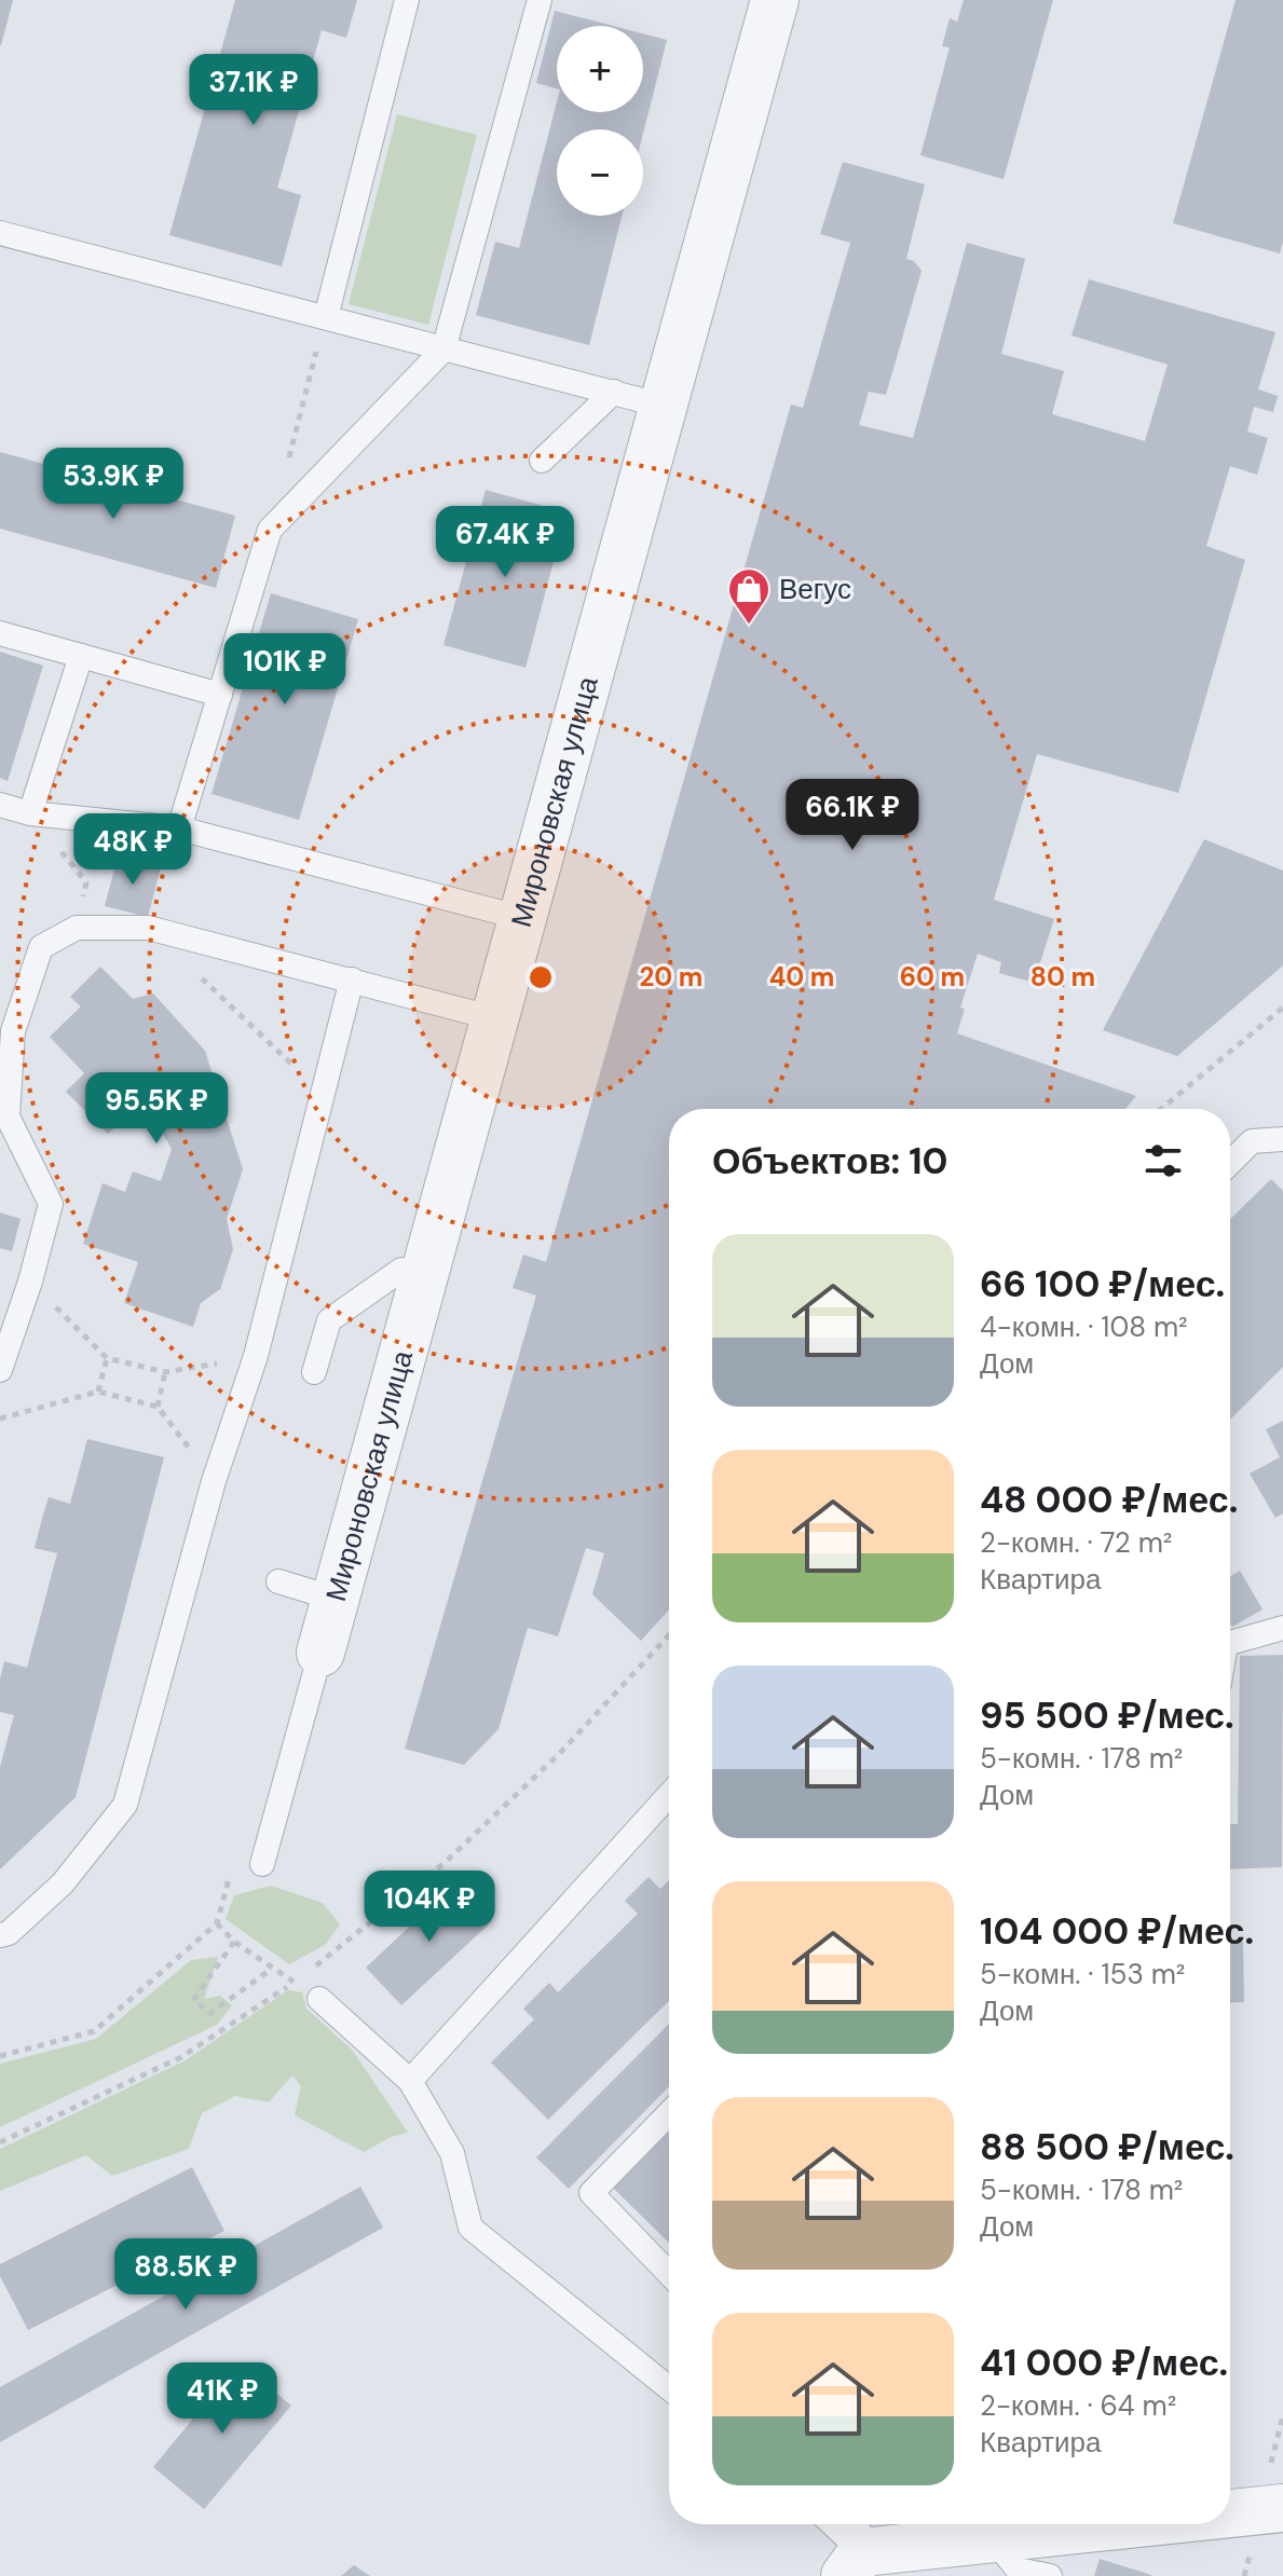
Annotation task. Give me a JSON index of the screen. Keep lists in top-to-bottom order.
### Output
{
  "streets": {
    "street": ["Мироновская улица"]
  },
  "places": {
    "shop": ["Вегус"]
  },
  "page": {
    "map_buttons": ["+", "−"],
    "price": [
      "37.1K ₽",
      "53.9K ₽",
      "67.4K ₽",
      "101K ₽",
      "66.1K ₽",
      "48K ₽",
      "95.5K ₽",
      "104K ₽",
      "88.5K ₽",
      "41K ₽"
    ],
    "heading": "Объектов: 10",
    "list": [
      {
        "name": "66 100 ₽/мес.",
        "note": "4-комн. · 108 m² · Дом"
      },
      {
        "name": "48 000 ₽/мес.",
        "note": "2-комн. · 72 m² · Квартира"
      },
      {
        "name": "95 500 ₽/мес.",
        "note": "5-комн. · 178 m² · Дом"
      },
      {
        "name": "104 000 ₽/мес.",
        "note": "5-комн. · 153 m² · Дом"
      },
      {
        "name": "88 500 ₽/мес.",
        "note": "5-комн. · 178 m² · Дом"
      },
      {
        "name": "41 000 ₽/мес.",
        "note": "2-комн. · 64 m² · Квартира"
      }
    ]
  },
  "rings": [
    "20 m",
    "40 m",
    "60 m",
    "80 m"
  ]
}
